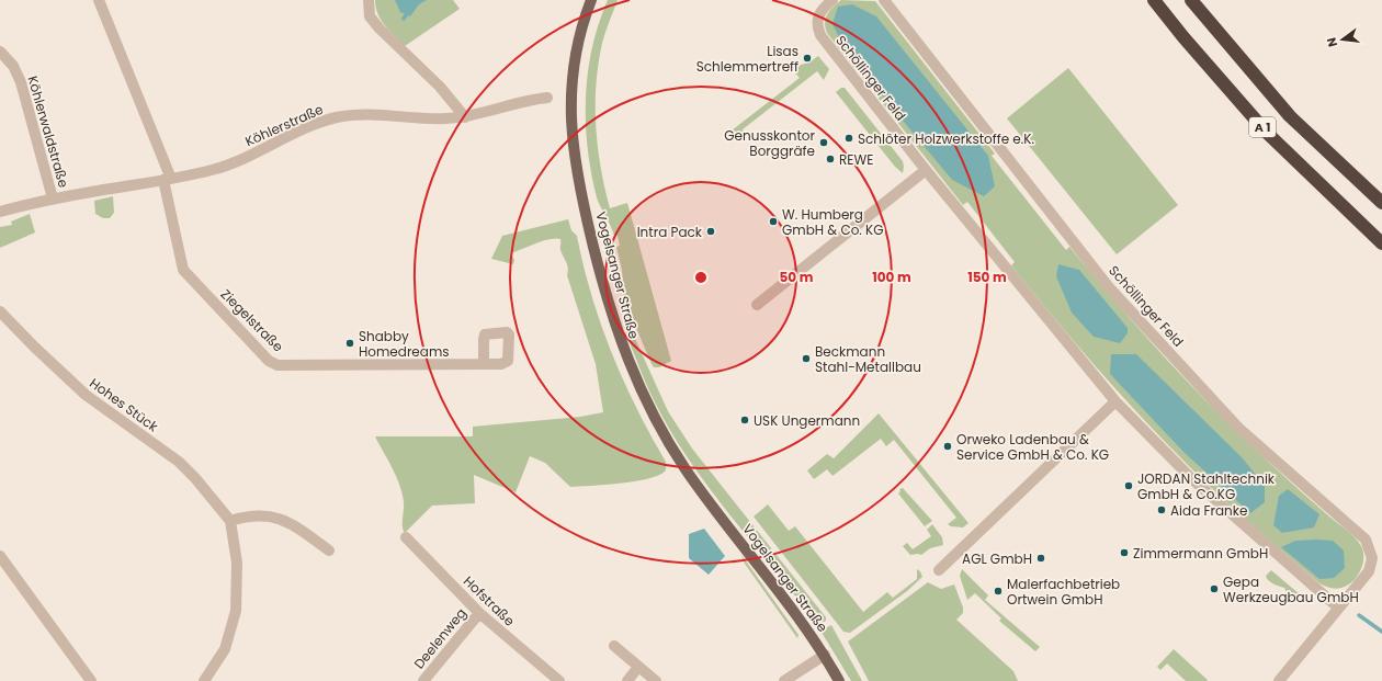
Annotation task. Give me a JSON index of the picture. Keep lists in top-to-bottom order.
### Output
{
  "streets": {
    "highway": ["A 1"],
    "main road": ["Vogelsanger Straße"],
    "street": [
      "Schöllinger Feld",
      "Köhlerstraße",
      "Köhlerwaldstraße",
      "Ziegelstraße",
      "Hohes Stück",
      "Hofstraße",
      "Deelenweg"
    ]
  },
  "crossings": [
    ["Köhlerstraße", "Köhlerwaldstraße"],
    ["Köhlerstraße", "Ziegelstraße"],
    ["Hofstraße", "Deelenweg"]
  ],
  "places": [
    "Lisas Schlemmertreff",
    "Schlöter Holzwerkstoffe e.K.",
    "Genusskontor Borggräfe",
    "REWE",
    "W. Humberg GmbH & Co. KG",
    "Intra Pack",
    "Shabby Homedreams",
    "Beckmann Stahl-Metallbau",
    "USK Ungermann",
    "Orweko Ladenbau & Service GmbH & Co. KG",
    "JORDAN Stahltechnik GmbH & Co.KG",
    "Aida Franke",
    "Zimmermann GmbH",
    "AGL GmbH",
    "Gepa Werkzeugbau GmbH",
    "Malerfachbetrieb Ortwein GmbH"
  ],
  "north": "left",
  "rings": ["50 m", "100 m", "150 m"]
}
